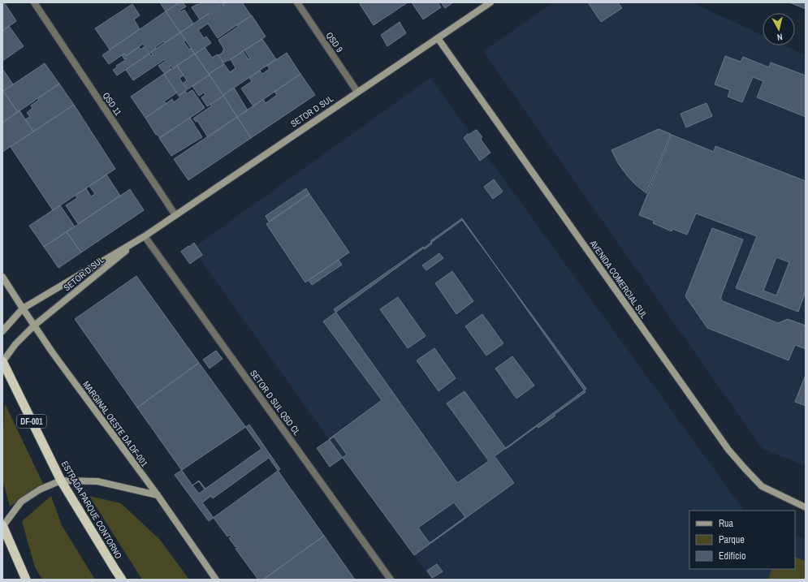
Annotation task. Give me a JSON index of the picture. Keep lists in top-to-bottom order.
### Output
{
  "streets": {
    "highway": ["DF-001", "ESTRADA PARQUE CONTORNO"],
    "main road": ["SETOR D SUL", "AVENIDA COMERCIAL SUL", "MARGINAL OESTE DA DF-001"],
    "street": ["QSD 9", "QSD 11", "SETOR D SUL QSD CL"]
  },
  "crossings": [
    ["QSD 9", "SETOR D SUL"],
    ["QSD 11", "SETOR D SUL"],
    ["SETOR D SUL", "AVENIDA COMERCIAL SUL"],
    ["SETOR D SUL", "SETOR D SUL QSD CL"],
    ["SETOR D SUL", "MARGINAL OESTE DA DF-001"],
    ["SETOR D SUL", "ESTRADA PARQUE CONTORNO"]
  ],
  "legend": ["Rua", "Parque", "Edifício"],
  "north": "bottom"
}
